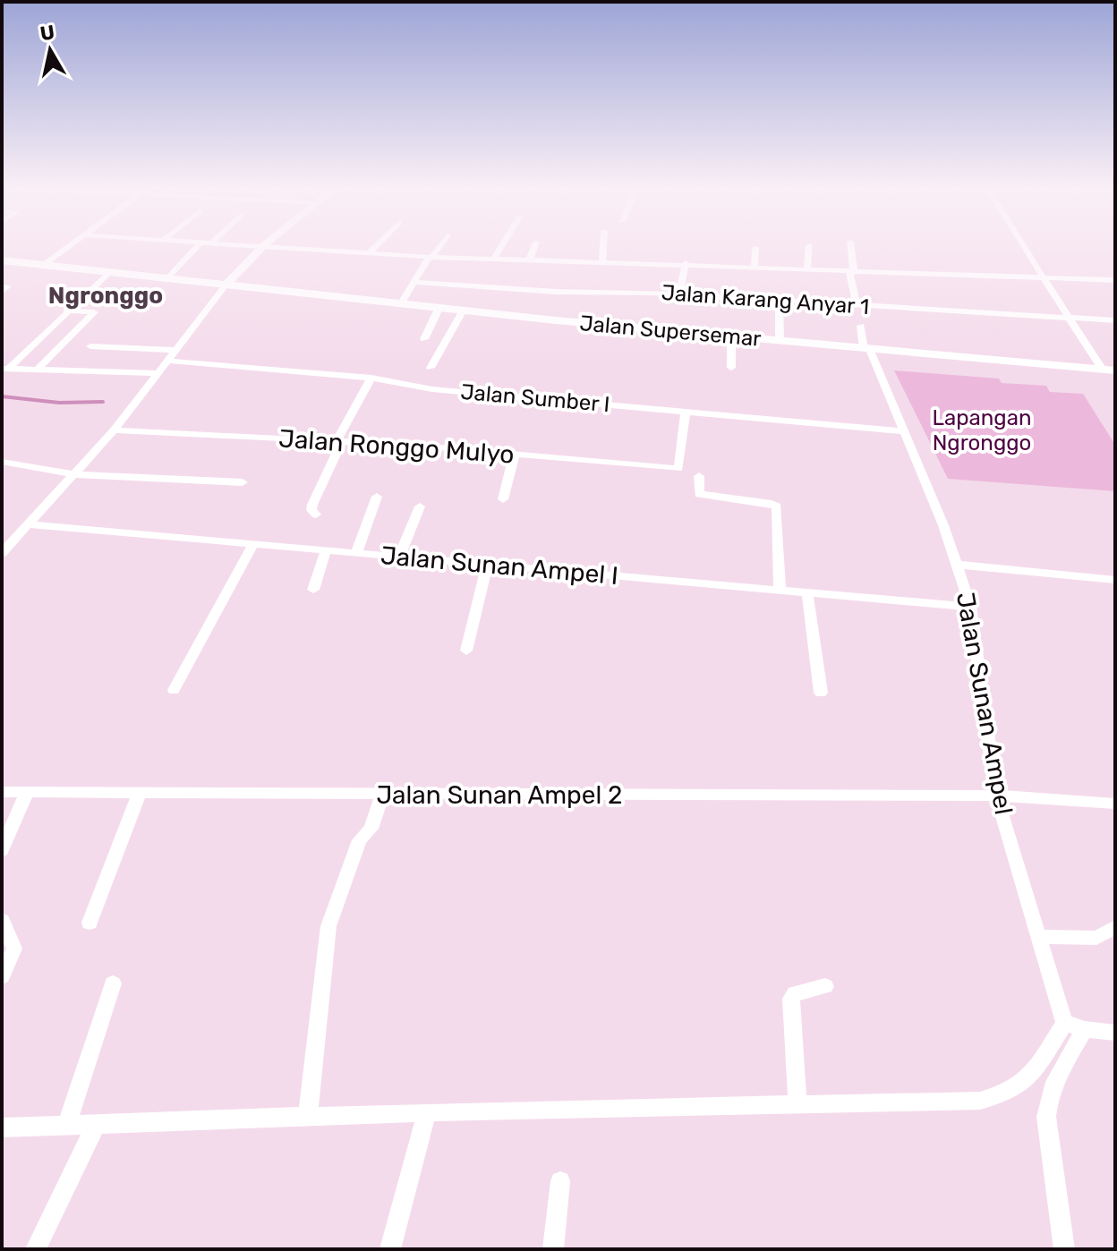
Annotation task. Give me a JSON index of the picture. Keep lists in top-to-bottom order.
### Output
{
  "streets": {
    "main road": ["Jalan Supersemar"],
    "street": [
      "Jalan Karang Anyar 1",
      "Jalan Sumber I",
      "Jalan Ronggo Mulyo",
      "Jalan Sunan Ampel I",
      "Jalan Sunan Ampel",
      "Jalan Sunan Ampel 2"
    ]
  },
  "crossings": [
    ["Jalan Supersemar", "Jalan Sunan Ampel"],
    ["Jalan Sumber I", "Jalan Ronggo Mulyo"],
    ["Jalan Sumber I", "Jalan Sunan Ampel"],
    ["Jalan Sunan Ampel I", "Jalan Sunan Ampel"],
    ["Jalan Sunan Ampel", "Jalan Sunan Ampel 2"]
  ],
  "districts": ["Ngronggo"],
  "parks": ["Lapangan Ngronggo"],
  "north": "top"
}
